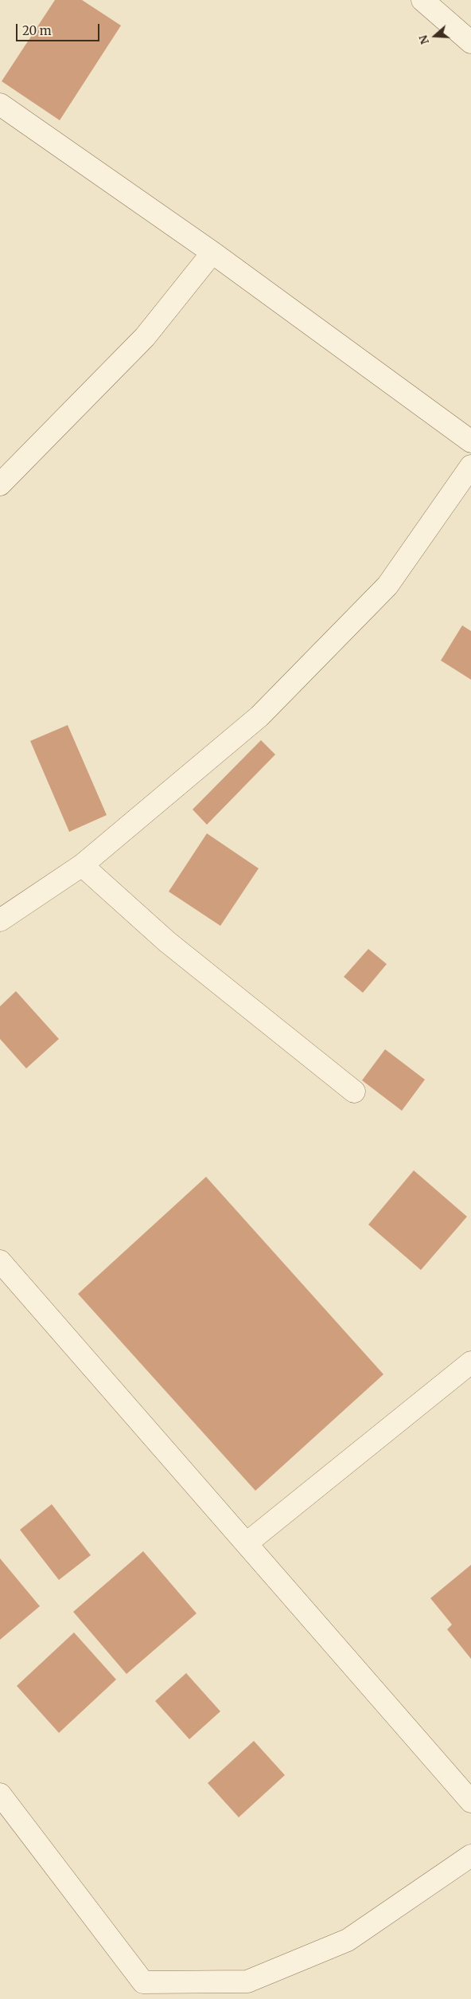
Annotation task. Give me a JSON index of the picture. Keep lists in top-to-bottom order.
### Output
{
  "scale_bar": "20 m",
  "north": "left"
}
